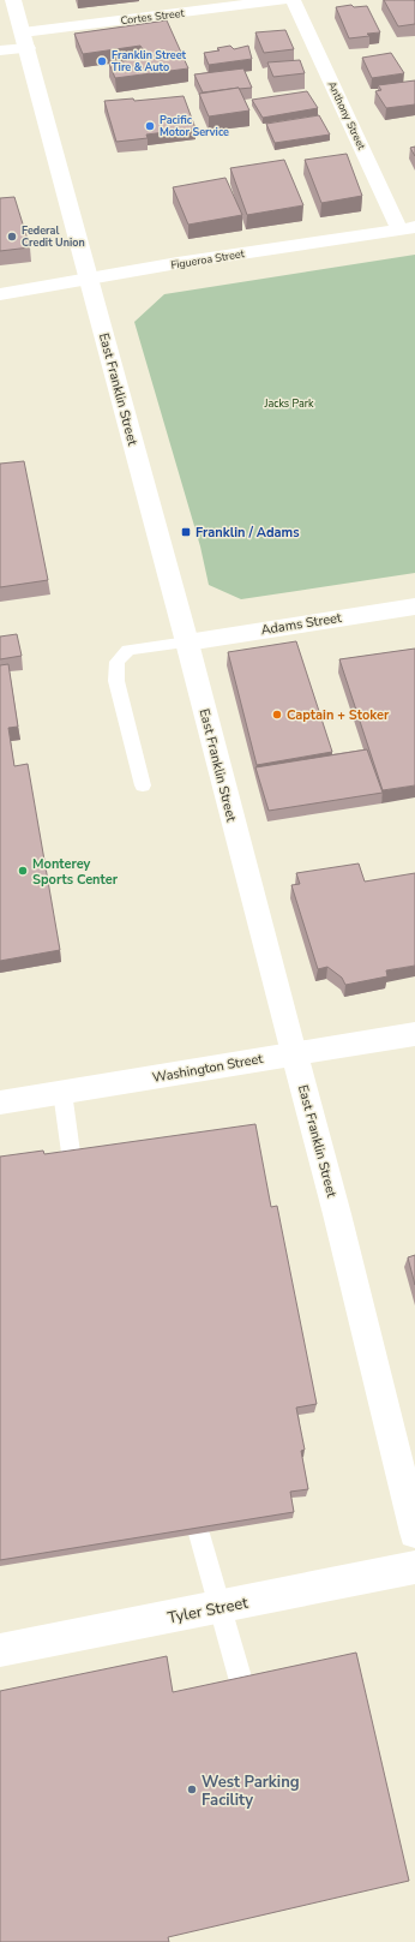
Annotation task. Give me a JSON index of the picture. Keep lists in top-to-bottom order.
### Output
{
  "streets": {
    "street": [
      "Cortes Street",
      "Anthony Street",
      "Figueroa Street",
      "East Franklin Street",
      "Adams Street",
      "Washington Street",
      "Tyler Street"
    ]
  },
  "crossings": [
    ["Cortes Street", "East Franklin Street"],
    ["Anthony Street", "Figueroa Street"],
    ["Figueroa Street", "East Franklin Street"],
    ["East Franklin Street", "Adams Street"],
    ["East Franklin Street", "Washington Street"]
  ],
  "parks": ["Jacks Park"],
  "places": {
    "other": [
      "Franklin Street Tire & Auto",
      "Pacific Motor Service",
      "Federal Credit Union",
      "Captain + Stoker",
      "Monterey Sports Center",
      "West Parking Facility"
    ],
    "transit": ["Franklin / Adams"]
  }
}
